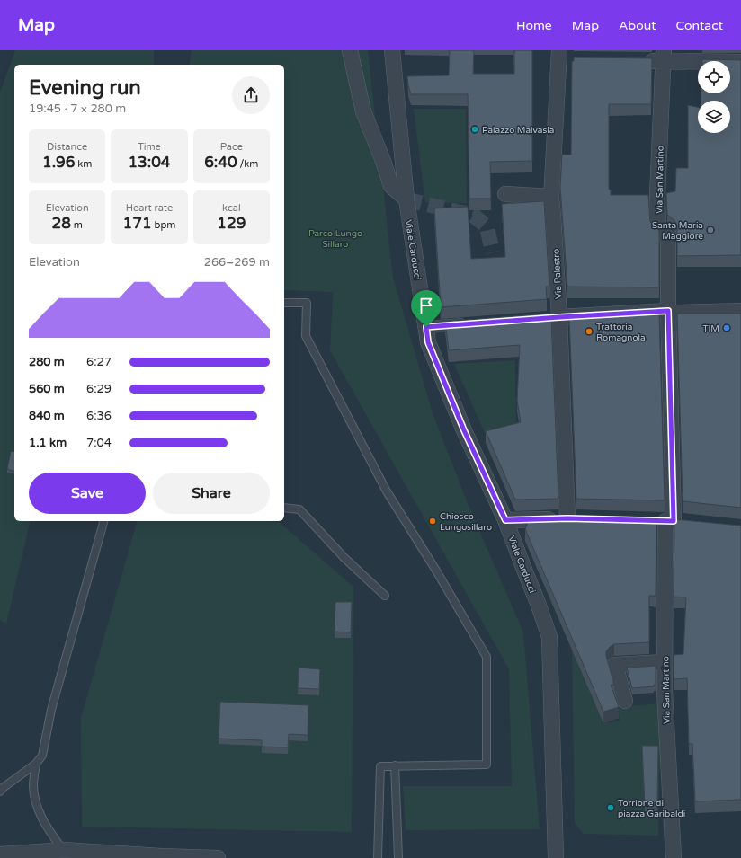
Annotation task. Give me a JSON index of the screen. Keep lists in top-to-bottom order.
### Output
{
  "streets": {
    "street": ["Via San Martino", "Viale Carducci", "Via Palestro"]
  },
  "crossings": [
    ["Viale Carducci", "Via Palestro"]
  ],
  "parks": ["Parco Lungo Sillaro"],
  "places": [
    "Palazzo Malvasia",
    "Santa Maria Maggiore",
    "TIM",
    "Trattoria Romagnola",
    "Chiosco Lungosillaro",
    "Torrione di piazza Garibaldi"
  ],
  "page": {
    "header": "Map",
    "nav": [
      "Home",
      "Map",
      "About",
      "Contact"
    ],
    "heading": ["Evening run", "19:45 · 7 × 280 m"],
    "stats": [
      ["Distance", "1.96 km"],
      ["Time", "13:04"],
      ["Pace", "6:40 /km"],
      ["Elevation", "28 m"],
      ["Heart rate", "171 bpm"],
      ["kcal", "129"]
    ],
    "chart": ["Elevation", "266–269 m"],
    "list": [
      {
        "name": "280 m",
        "note": "6:27"
      },
      {
        "name": "560 m",
        "note": "6:29"
      },
      {
        "name": "840 m",
        "note": "6:36"
      },
      {
        "name": "1.1 km",
        "note": "7:04"
      }
    ],
    "buttons": ["Save", "Share"]
  }
}
